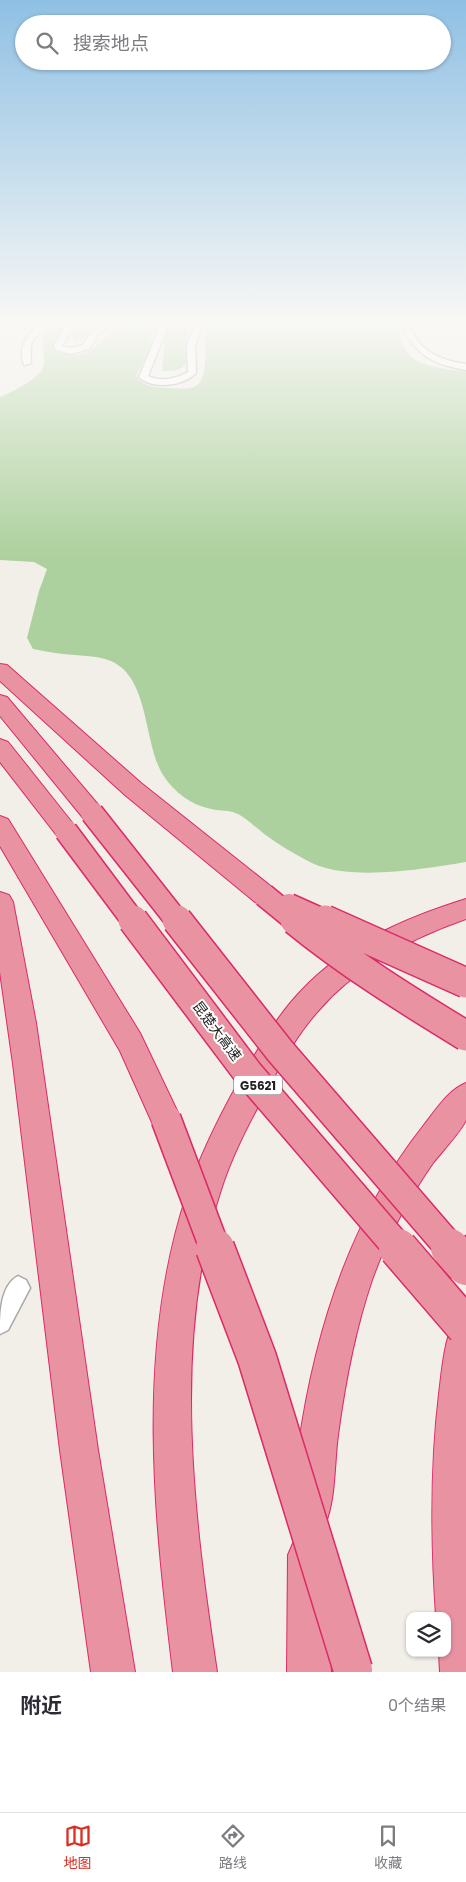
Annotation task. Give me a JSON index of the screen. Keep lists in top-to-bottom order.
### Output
{
  "streets": {
    "highway": ["昆楚大高速", "G5621"]
  },
  "page": {
    "search": "搜索地点",
    "heading": ["附近", "0个结果"],
    "nav": ["地图", "路线", "收藏"]
  }
}
